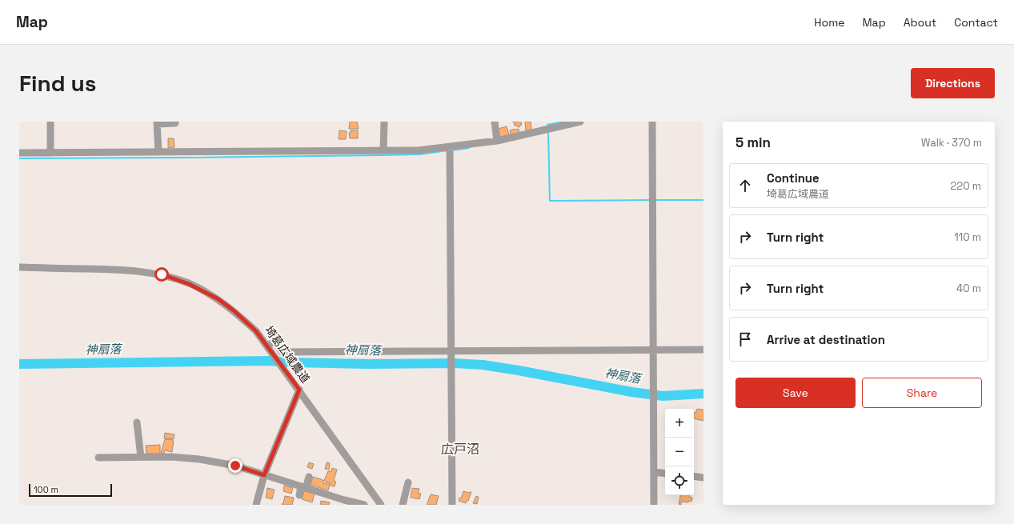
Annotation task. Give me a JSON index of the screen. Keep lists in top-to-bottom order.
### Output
{
  "streets": {
    "street": ["埼葛広域農道"]
  },
  "districts": ["広戸沼"],
  "water": ["神扇落"],
  "scale_bar": "100 m",
  "page": {
    "header": "Map",
    "nav": [
      "Home",
      "Map",
      "About",
      "Contact"
    ],
    "buttons": [
      "Directions",
      ["Save", "Share"]
    ],
    "title": "Find us",
    "heading": ["5 min", "Walk · 370 m"],
    "list": [
      ["Continue", "埼葛広域農道", "220 m"],
      ["Turn right", "110 m"],
      ["Turn right", "40 m"],
      "Arrive at destination"
    ],
    "map_buttons": ["+", "−"],
    "scale": "100 m"
  }
}
